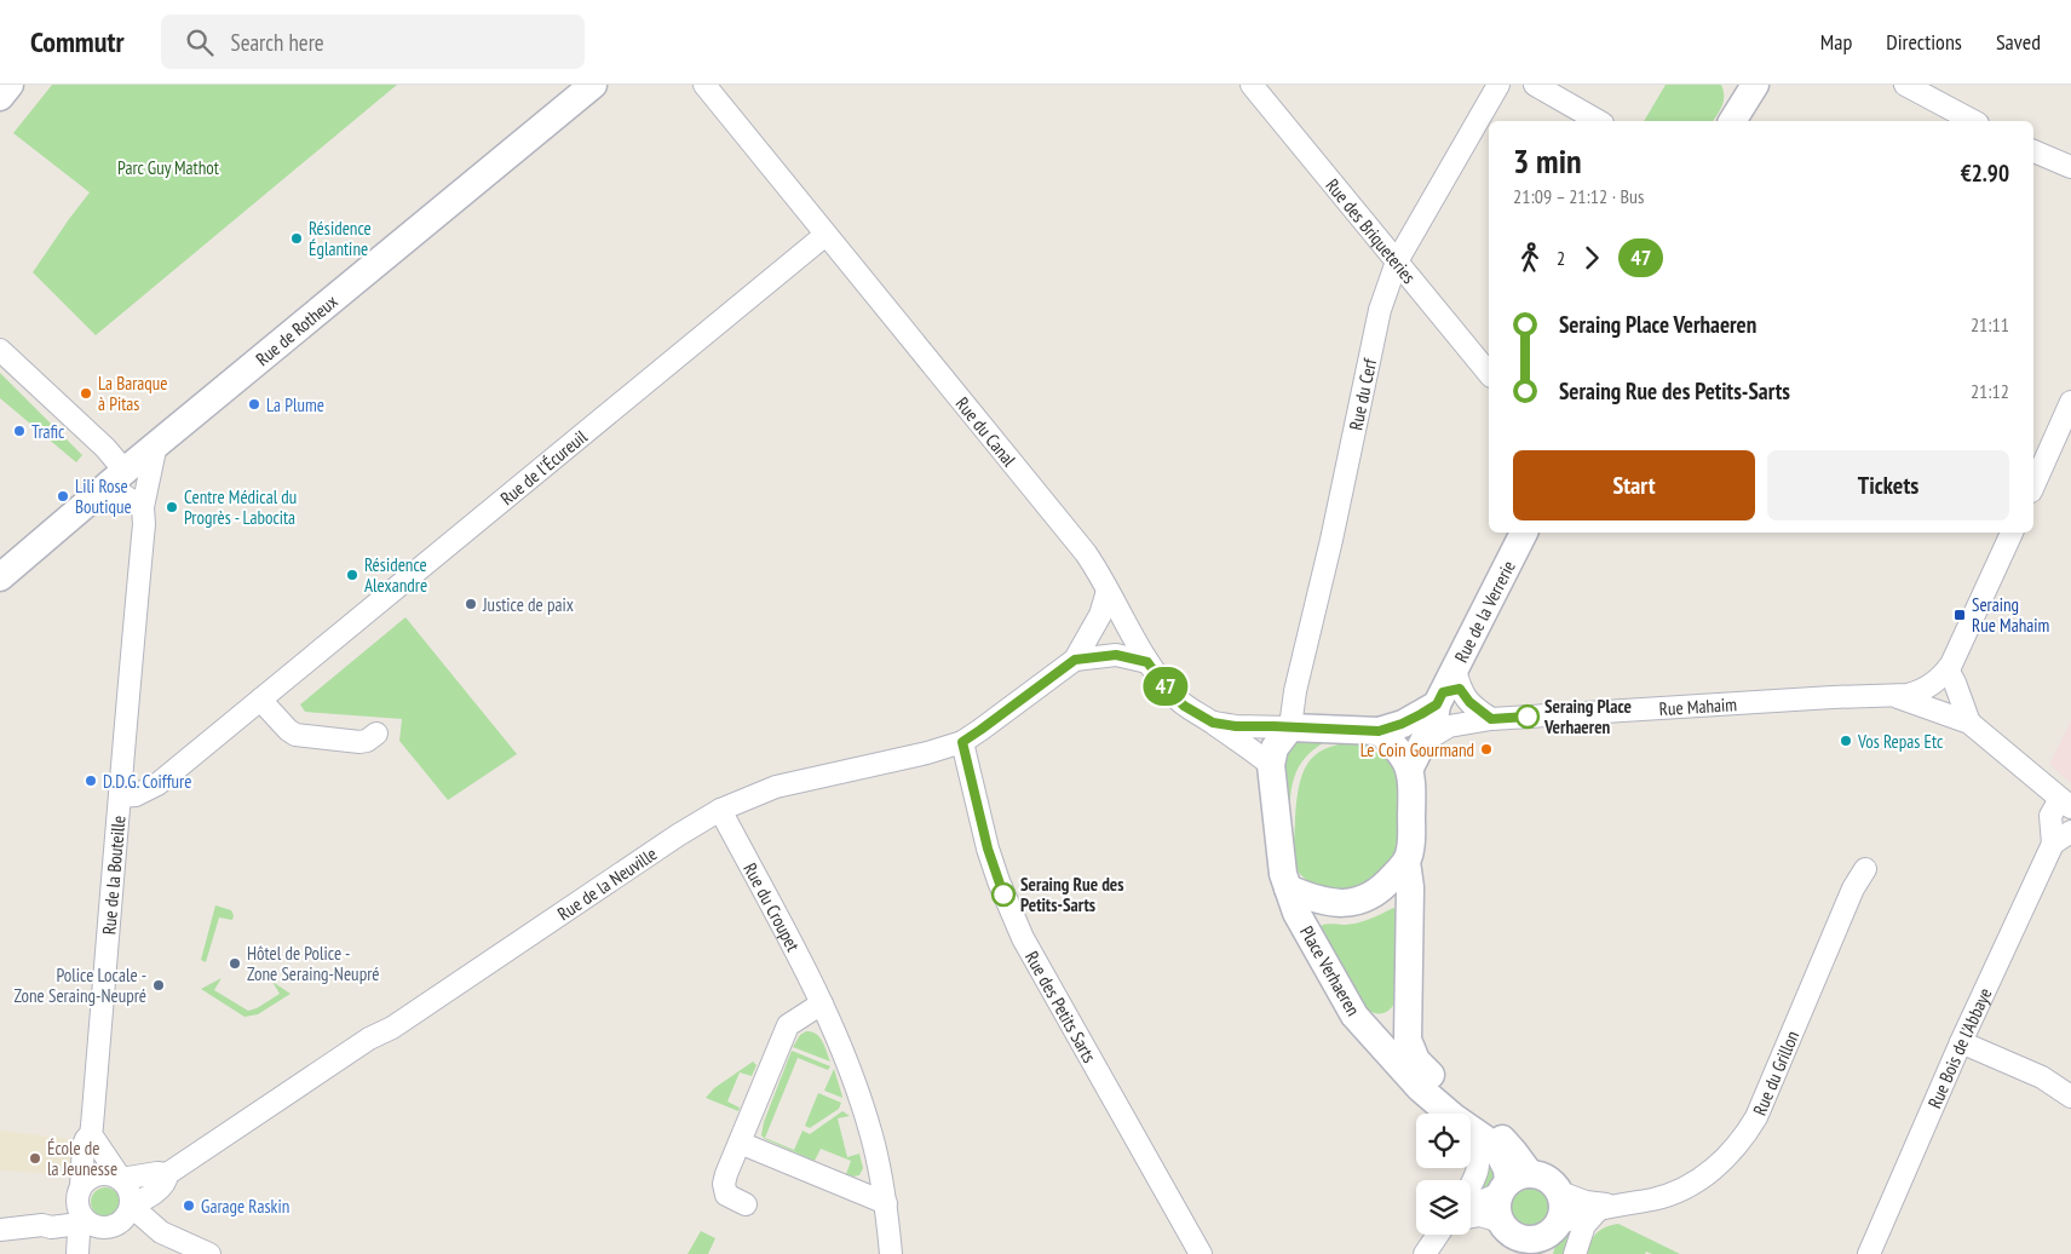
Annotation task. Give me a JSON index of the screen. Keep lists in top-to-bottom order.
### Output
{
  "streets": {
    "street": [
      "Rue des Briqueteries",
      "Rue de Rotheux",
      "Rue du Cerf",
      "Rue du Canal",
      "Rue de l'Écureuil",
      "Rue de la Verrerie",
      "Rue Mahaim",
      "Rue de la Bouteille",
      "Rue de la Neuville",
      "Rue du Croupet",
      "Place Verhaeren",
      "Rue des Petits Sarts",
      "Rue Bois de l'Abbaye",
      "Rue du Grillon"
    ]
  },
  "crossings": [
    ["Rue des Briqueteries", "Rue du Cerf"],
    ["Rue de Rotheux", "Rue de la Bouteille"],
    ["Rue du Cerf", "Rue du Canal"],
    ["Rue du Cerf", "Place Verhaeren"],
    ["Rue du Canal", "Rue de l'Écureuil"],
    ["Rue du Canal", "Rue de la Neuville"],
    ["Rue du Canal", "Place Verhaeren"],
    ["Rue de l'Écureuil", "Rue de la Bouteille"],
    ["Rue Mahaim", "Rue Bois de l'Abbaye"],
    ["Rue de la Bouteille", "Rue de la Neuville"],
    ["Rue de la Neuville", "Rue du Croupet"],
    ["Rue de la Neuville", "Rue des Petits Sarts"]
  ],
  "parks": ["Parc Guy Mathot"],
  "places": {
    "other": [
      "Résidence Églantine",
      "La Baraque à Pitas",
      "La Plume",
      "Trafic",
      "Lili Rose Boutique",
      "Centre Médical du Progrès - Labocita",
      "Résidence Alexandre",
      "Justice de paix",
      "Seraing Place Verhaeren",
      "Vos Repas Etc",
      "Le Coin Gourmand",
      "D.D.G. Coiffure",
      "Seraing Rue des Petits-Sarts",
      "Hôtel de Police - Zone Seraing-Neupré",
      "Police Locale - Zone Seraing-Neupré",
      "École de la Jeunesse",
      "Garage Raskin"
    ],
    "transit": ["Seraing Rue Mahaim"]
  },
  "lines": ["bus line 47"],
  "page": {
    "header": "Commutr",
    "search": "Search here",
    "nav": ["Map", "Directions", "Saved"],
    "on_map": "47",
    "heading": ["3 min", "21:09 – 21:12 · Bus", "€2.90"],
    "legs": ["2", "47"],
    "list": [
      {
        "name": "Seraing Place Verhaeren",
        "value": "21:11"
      },
      {
        "name": "Seraing Rue des Petits-Sarts",
        "value": "21:12"
      }
    ],
    "buttons": ["Start", "Tickets"]
  }
}
